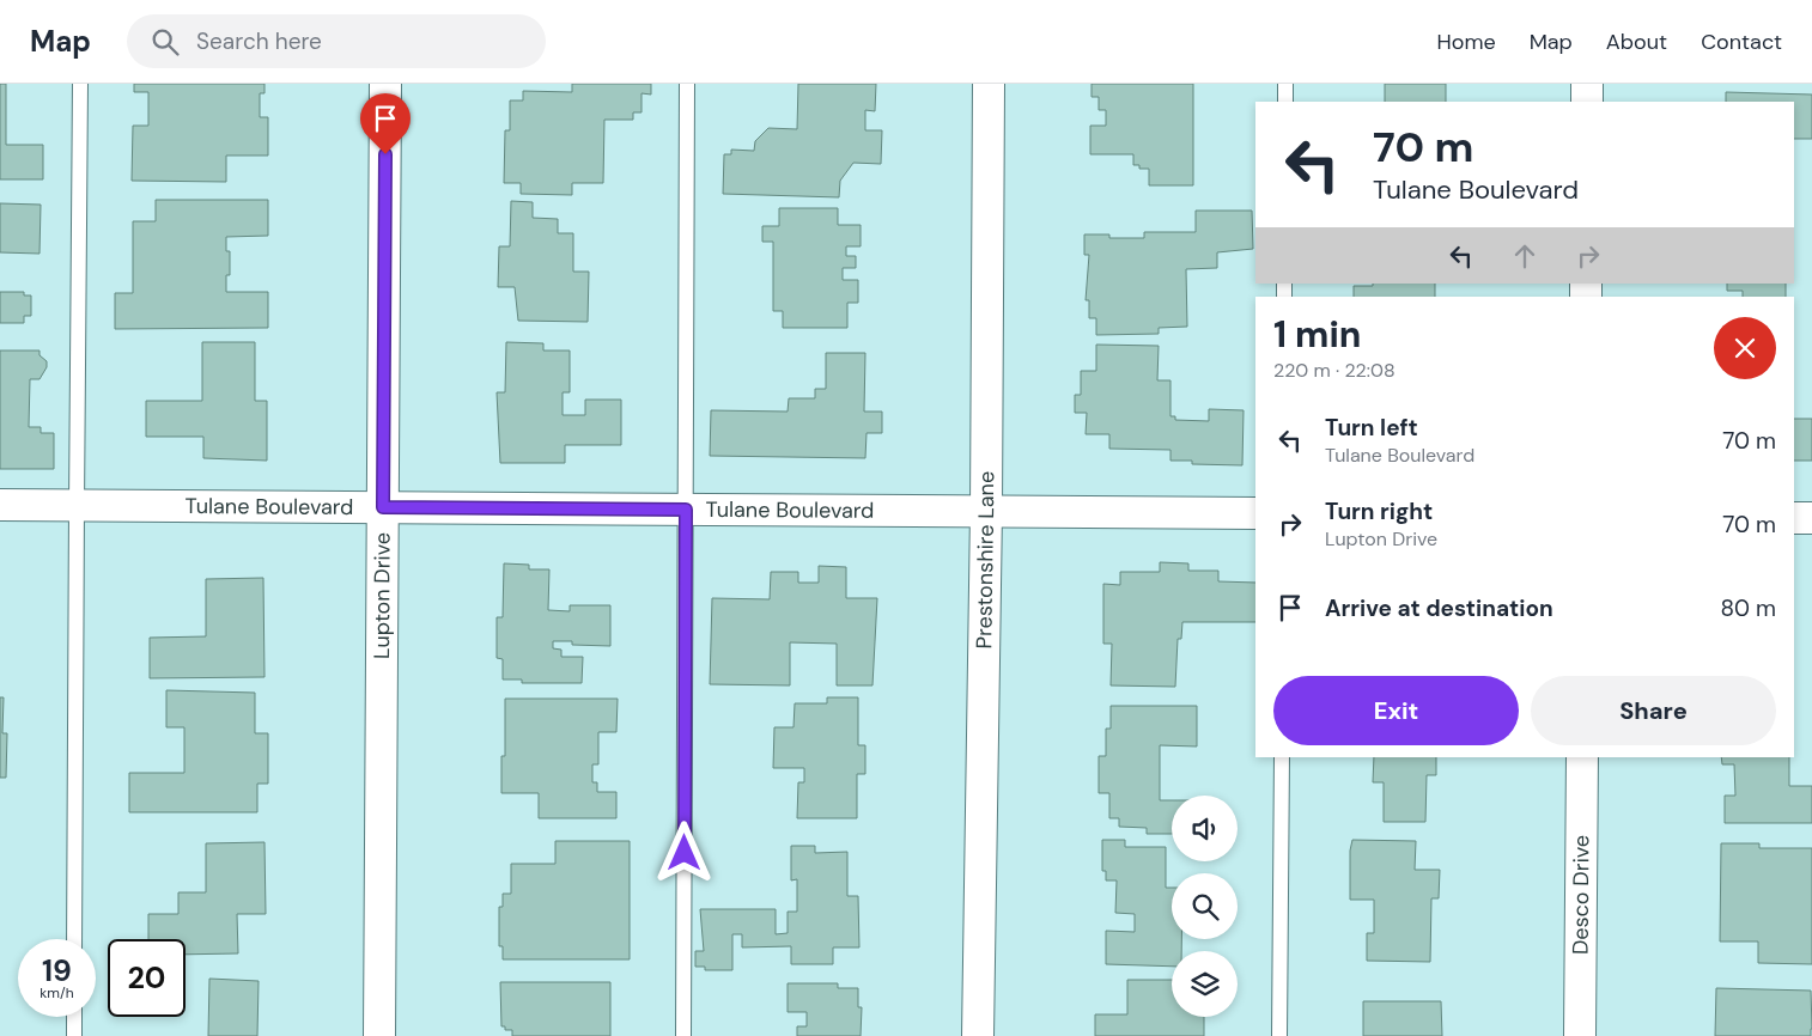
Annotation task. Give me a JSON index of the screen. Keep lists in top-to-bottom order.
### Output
{
  "streets": {
    "street": [
      "Tulane Boulevard",
      "Prestonshire Lane",
      "Lupton Drive",
      "Desco Drive"
    ]
  },
  "crossings": [
    ["Tulane Boulevard", "Prestonshire Lane"],
    ["Tulane Boulevard", "Lupton Drive"]
  ],
  "page": {
    "header": "Map",
    "search": "Search here",
    "nav": [
      "Home",
      "Map",
      "About",
      "Contact"
    ],
    "turn": ["70 m", "Tulane Boulevard"],
    "heading": ["1 min", "220 m · 22:08"],
    "list": [
      {
        "name": "Turn left",
        "note": "Tulane Boulevard",
        "value": "70 m"
      },
      {
        "name": "Turn right",
        "note": "Lupton Drive",
        "value": "70 m"
      },
      {
        "name": "Arrive at destination",
        "value": "80 m"
      }
    ],
    "buttons": ["Exit", "Share"],
    "speed": "19 km/h",
    "limit": "20"
  }
}
